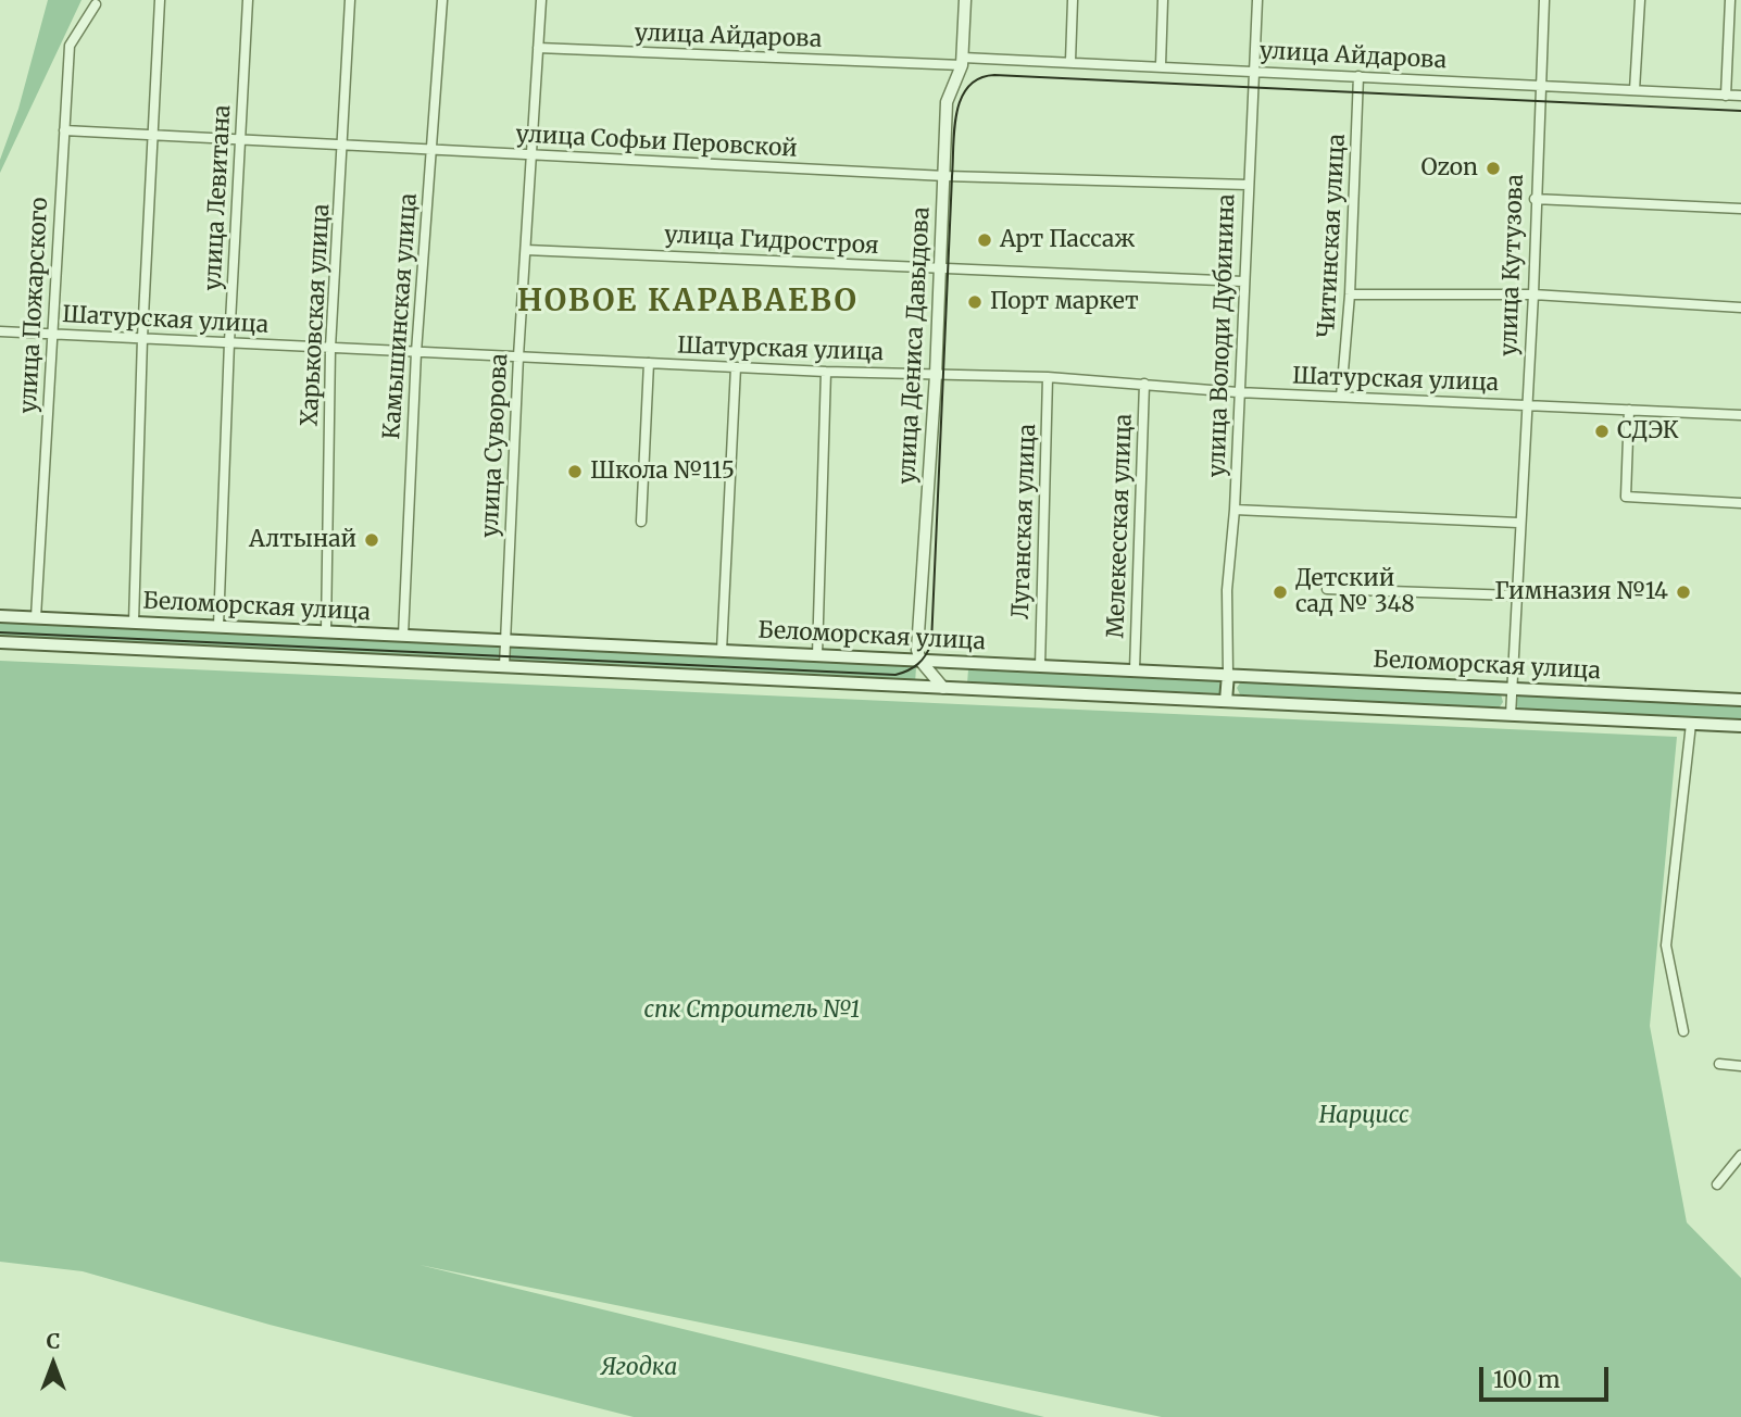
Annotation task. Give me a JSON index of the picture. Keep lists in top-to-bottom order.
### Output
{
  "streets": {
    "main road": ["Беломорская улица"],
    "street": [
      "улица Айдарова",
      "улица Софьи Перовской",
      "улица Левитана",
      "Читинская улица",
      "улица Гидростроя",
      "улица Кутузова",
      "улица Пожарского",
      "Харьковская улица",
      "Камышинская улица",
      "Шатурская улица",
      "улица Володи Дубинина",
      "улица Дениса Давыдова",
      "улица Суворова",
      "Луганская улица",
      "Мелекесская улица"
    ]
  },
  "crossings": [
    ["улица Айдарова", "Читинская улица"],
    ["улица Айдарова", "улица Кутузова"],
    ["улица Айдарова", "улица Володи Дубинина"],
    ["улица Айдарова", "улица Дениса Давыдова"],
    ["улица Айдарова", "улица Суворова"],
    ["улица Софьи Перовской", "улица Левитана"],
    ["улица Софьи Перовской", "улица Пожарского"],
    ["улица Софьи Перовской", "Харьковская улица"],
    ["улица Софьи Перовской", "Камышинская улица"],
    ["улица Софьи Перовской", "улица Володи Дубинина"],
    ["улица Софьи Перовской", "улица Дениса Давыдова"],
    ["улица Софьи Перовской", "улица Суворова"],
    ["улица Левитана", "Шатурская улица"],
    ["улица Левитана", "Беломорская улица"],
    ["Читинская улица", "Шатурская улица"],
    ["улица Гидростроя", "улица Володи Дубинина"],
    ["улица Гидростроя", "улица Дениса Давыдова"],
    ["улица Гидростроя", "улица Суворова"],
    ["улица Кутузова", "Шатурская улица"],
    ["улица Кутузова", "Беломорская улица"],
    ["улица Пожарского", "Шатурская улица"],
    ["улица Пожарского", "Беломорская улица"],
    ["Харьковская улица", "Шатурская улица"],
    ["Харьковская улица", "Беломорская улица"],
    ["Камышинская улица", "Шатурская улица"],
    ["Камышинская улица", "Беломорская улица"],
    ["Шатурская улица", "улица Володи Дубинина"],
    ["Шатурская улица", "улица Дениса Давыдова"],
    ["Шатурская улица", "улица Суворова"],
    ["Шатурская улица", "Луганская улица"],
    ["Шатурская улица", "Мелекесская улица"],
    ["улица Володи Дубинина", "Беломорская улица"],
    ["улица Дениса Давыдова", "Беломорская улица"],
    ["улица Суворова", "Беломорская улица"],
    ["Луганская улица", "Беломорская улица"],
    ["Мелекесская улица", "Беломорская улица"]
  ],
  "districts": ["НОВОЕ КАРАВАЕВО"],
  "parks": ["спк Строитель №1", "Нарцисс", "Ягодка"],
  "places": [
    "Ozon",
    "Арт Пассаж",
    "Порт маркет",
    "СДЭК",
    "Школа №115",
    "Алтынай",
    "Детский сад № 348",
    "Гимназия №14"
  ],
  "scale_bar": "100 m",
  "north": "top"
}
